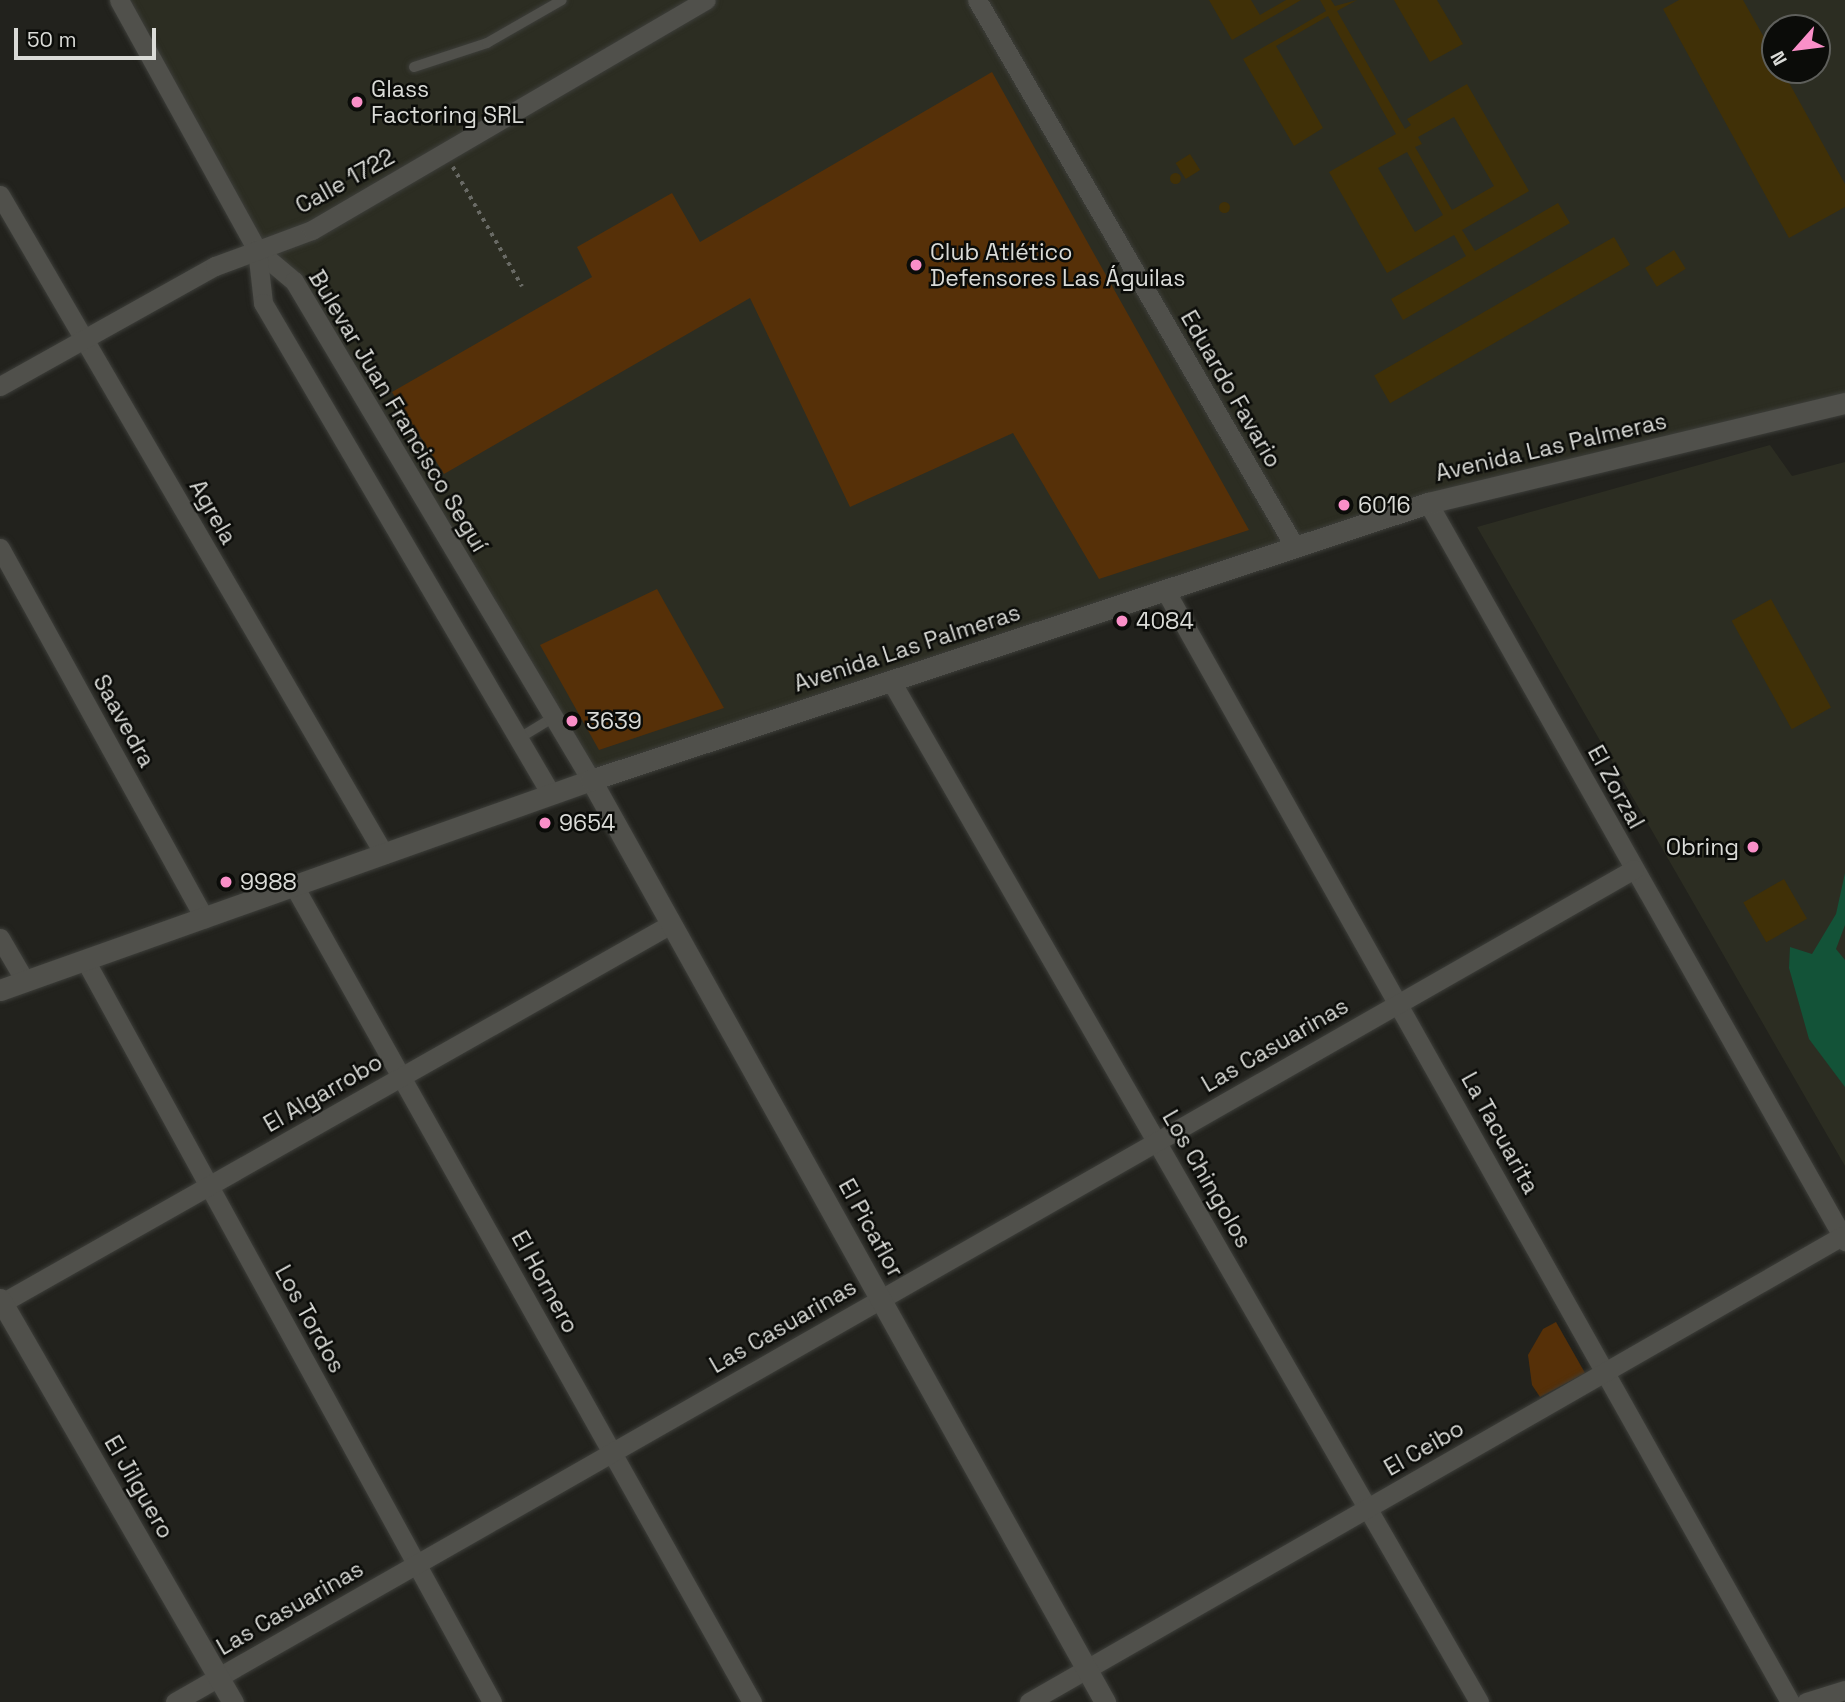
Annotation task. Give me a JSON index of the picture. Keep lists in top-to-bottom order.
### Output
{
  "streets": {
    "main road": ["Avenida Las Palmeras", "El Picaflor", "El Jilguero"],
    "street": [
      "Calle 1722",
      "Eduardo Favario",
      "Bulevar Juan Francisco Seguí",
      "Agrela",
      "Saavedra",
      "El Zorzal",
      "Las Casuarinas",
      "El Algarrobo",
      "La Tacuarita",
      "Los Chingolos",
      "El Hornero",
      "Los Tordos",
      "El Ceibo"
    ]
  },
  "crossings": [
    ["Calle 1722", "Bulevar Juan Francisco Seguí"],
    ["Calle 1722", "Agrela"],
    ["Eduardo Favario", "Avenida Las Palmeras"],
    ["Bulevar Juan Francisco Seguí", "Avenida Las Palmeras"],
    ["Bulevar Juan Francisco Seguí", "El Picaflor"],
    ["Avenida Las Palmeras", "Agrela"],
    ["Avenida Las Palmeras", "Saavedra"],
    ["Avenida Las Palmeras", "El Zorzal"],
    ["Avenida Las Palmeras", "La Tacuarita"],
    ["Avenida Las Palmeras", "Los Chingolos"],
    ["Avenida Las Palmeras", "El Picaflor"],
    ["Avenida Las Palmeras", "El Hornero"],
    ["Avenida Las Palmeras", "Los Tordos"],
    ["El Zorzal", "Las Casuarinas"],
    ["El Zorzal", "El Ceibo"],
    ["Las Casuarinas", "La Tacuarita"],
    ["Las Casuarinas", "Los Chingolos"],
    ["Las Casuarinas", "El Picaflor"],
    ["Las Casuarinas", "El Hornero"],
    ["Las Casuarinas", "Los Tordos"],
    ["Las Casuarinas", "El Jilguero"],
    ["El Algarrobo", "El Picaflor"],
    ["El Algarrobo", "El Hornero"],
    ["El Algarrobo", "Los Tordos"],
    ["El Algarrobo", "El Jilguero"],
    ["La Tacuarita", "El Ceibo"],
    ["Los Chingolos", "El Ceibo"],
    ["El Picaflor", "El Ceibo"]
  ],
  "places": [
    "Glass Factoring SRL",
    "Club Atlético Defensores Las Águilas",
    "6016",
    "4084",
    "3639",
    "9654",
    "Obring",
    "9988"
  ],
  "scale_bar": "50 m",
  "north": "bottom left"
}
